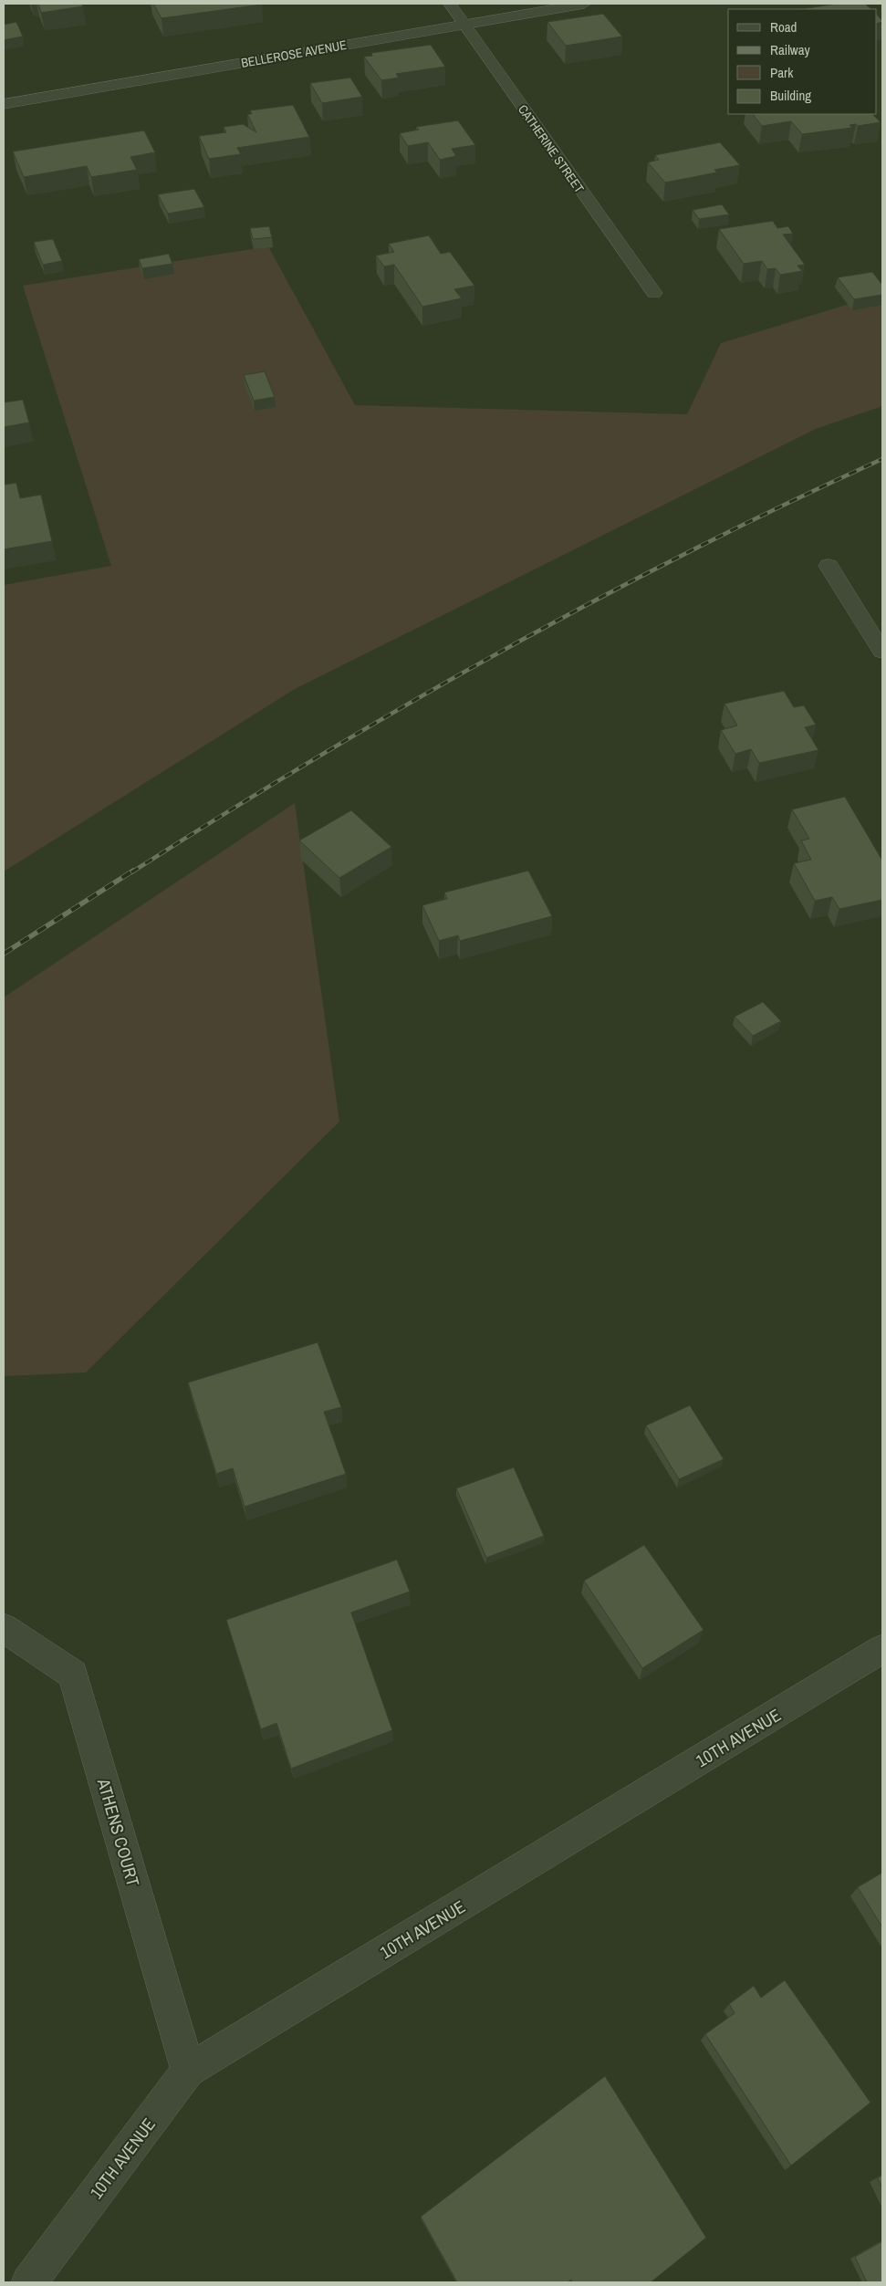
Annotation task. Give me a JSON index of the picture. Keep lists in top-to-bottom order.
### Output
{
  "streets": {
    "street": [
      "BELLEROSE AVENUE",
      "CATHERINE STREET",
      "10TH AVENUE",
      "ATHENS COURT"
    ]
  },
  "crossings": [
    ["BELLEROSE AVENUE", "CATHERINE STREET"],
    ["10TH AVENUE", "ATHENS COURT"]
  ],
  "legend": [
    "Road",
    "Railway",
    "Park",
    "Building"
  ]
}
